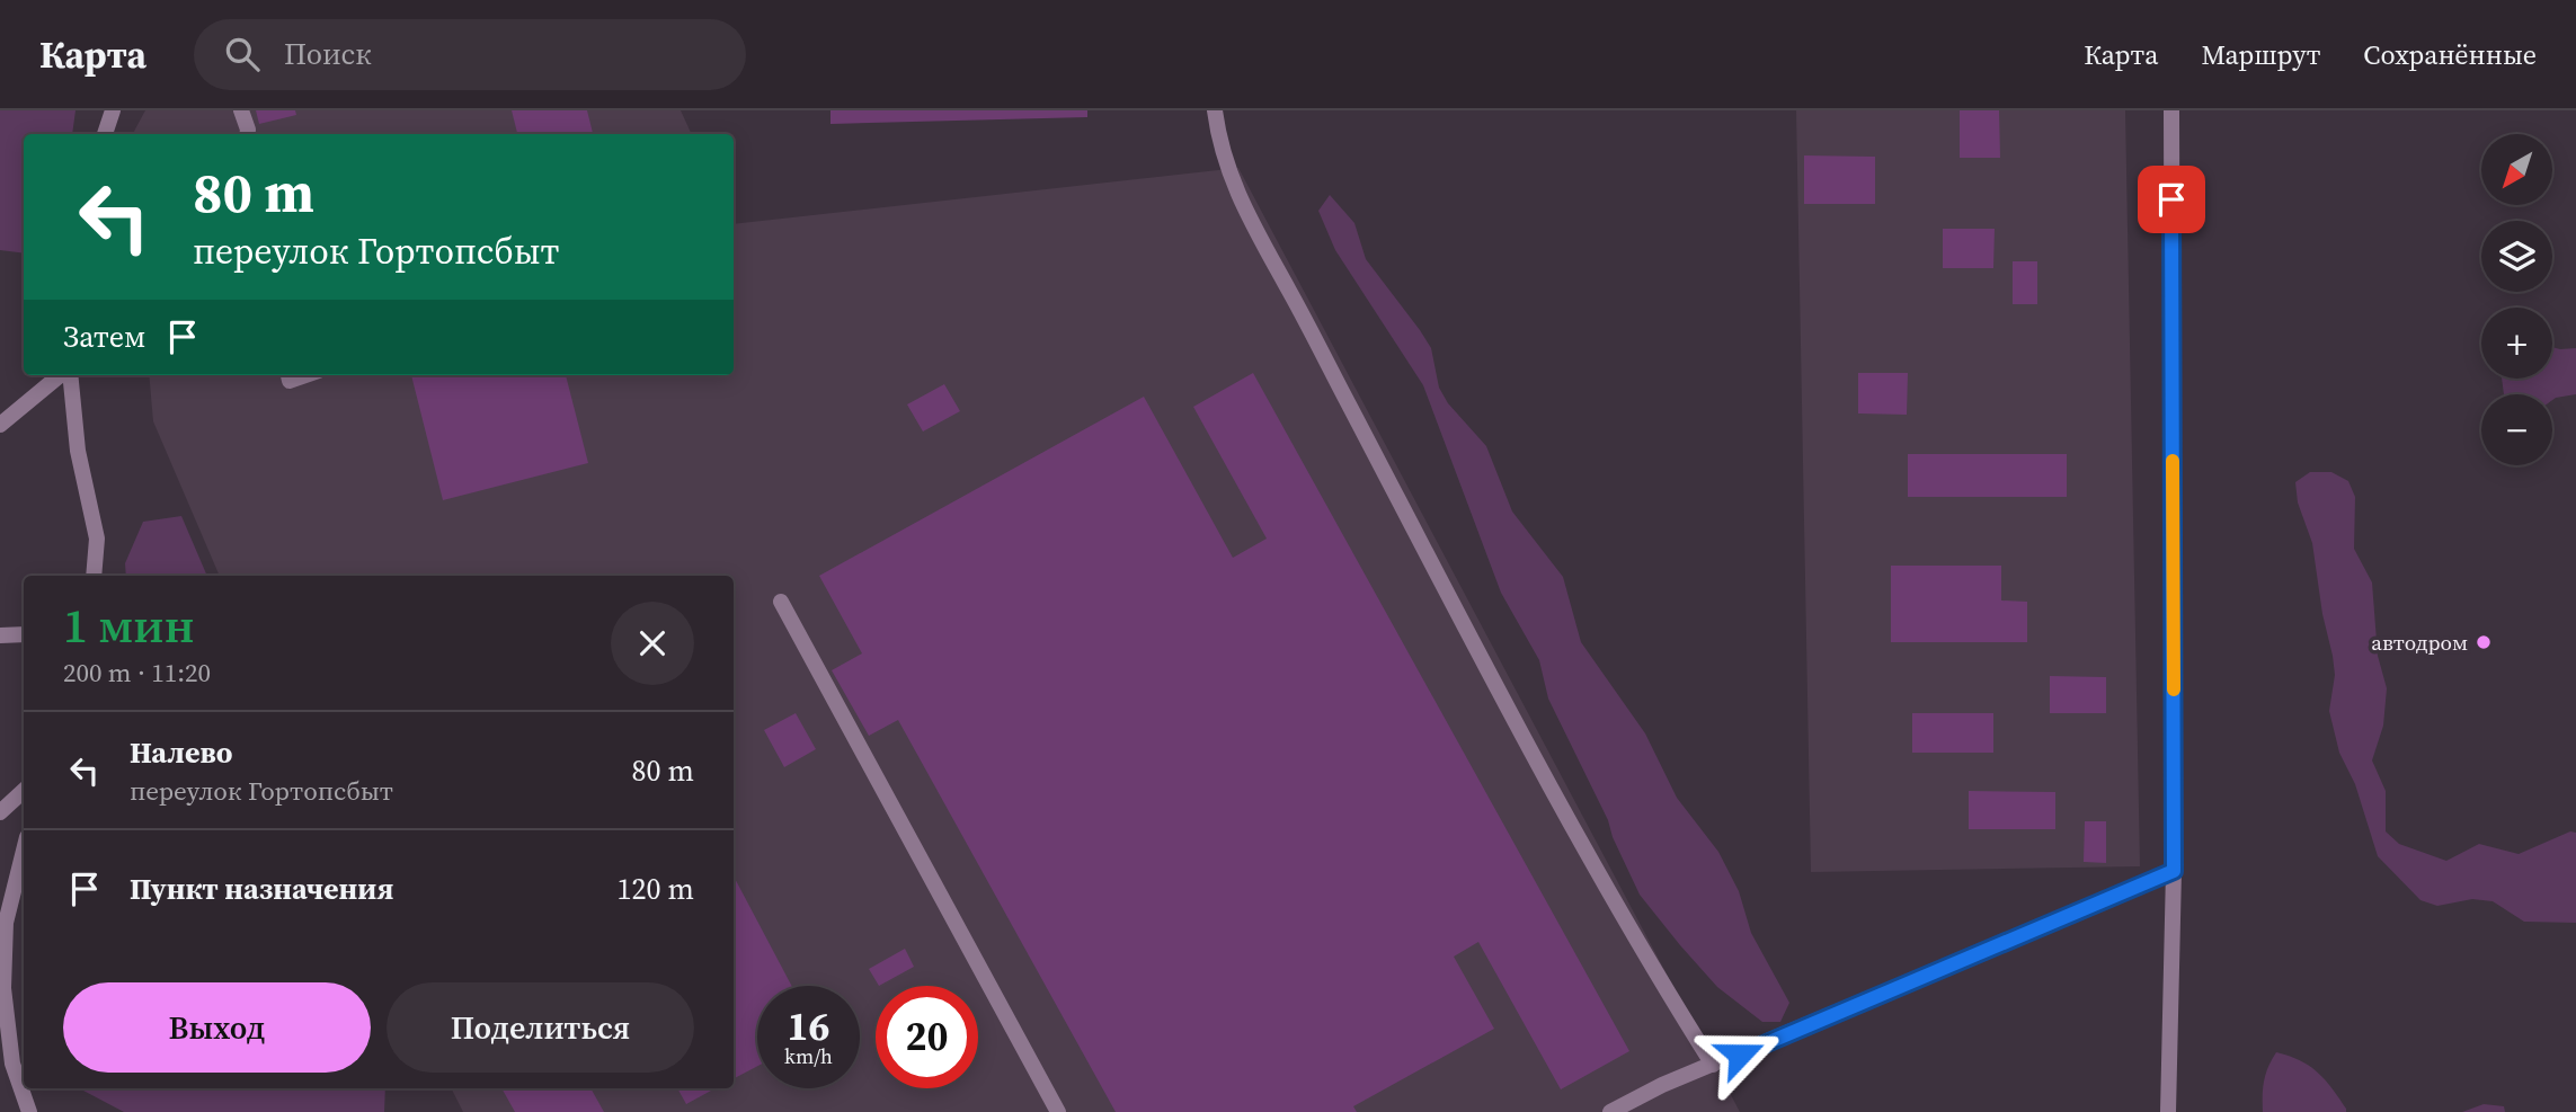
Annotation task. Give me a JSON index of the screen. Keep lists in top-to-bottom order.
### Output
{
  "places": ["автодром"],
  "north": "bottom left",
  "page": {
    "header": "Карта",
    "search": "Поиск",
    "nav": ["Карта", "Маршрут", "Сохранённые"],
    "map_buttons": ["+", "−"],
    "turn": ["80 m", "переулок Гортопсбыт"],
    "then": "Затем",
    "heading": ["1 мин", "200 m · 11:20"],
    "list": [
      {
        "name": "Налево",
        "note": "переулок Гортопсбыт",
        "value": "80 m"
      },
      {
        "name": "Пункт назначения",
        "value": "120 m"
      }
    ],
    "buttons": ["Выход", "Поделиться"],
    "speed": "16 km/h",
    "limit": "20"
  }
}
